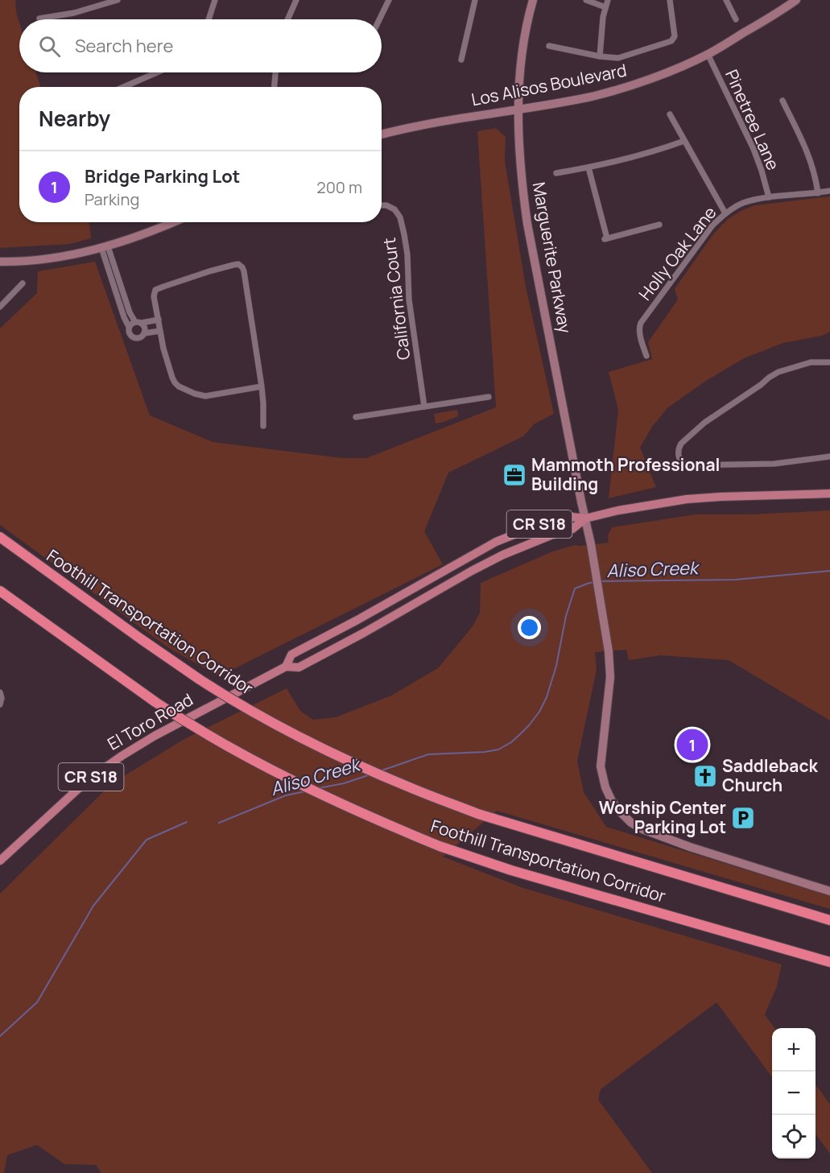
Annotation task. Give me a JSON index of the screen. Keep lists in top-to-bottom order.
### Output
{
  "streets": {
    "highway": ["Foothill Transportation Corridor"],
    "main road": [
      "Los Alisos Boulevard",
      "Marguerite Parkway",
      "CR S18",
      "El Toro Road"
    ],
    "street": ["Pinetree Lane", "Holly Oak Lane", "California Court"]
  },
  "crossings": [
    ["Los Alisos Boulevard", "Pinetree Lane"],
    ["Los Alisos Boulevard", "Marguerite Parkway"],
    ["Pinetree Lane", "Holly Oak Lane"],
    ["Marguerite Parkway", "El Toro Road"]
  ],
  "water": ["Aliso Creek"],
  "places": {
    "office": ["Mammoth Professional Building"],
    "church": ["Saddleback Church"],
    "parking": ["Worship Center Parking Lot"]
  },
  "page": {
    "search": "Search here",
    "heading": "Nearby",
    "list": [
      {
        "mark": "1",
        "name": "Bridge Parking Lot",
        "note": "Parking",
        "value": "200 m"
      }
    ],
    "pins": "1",
    "map_buttons": ["+", "−"]
  }
}
